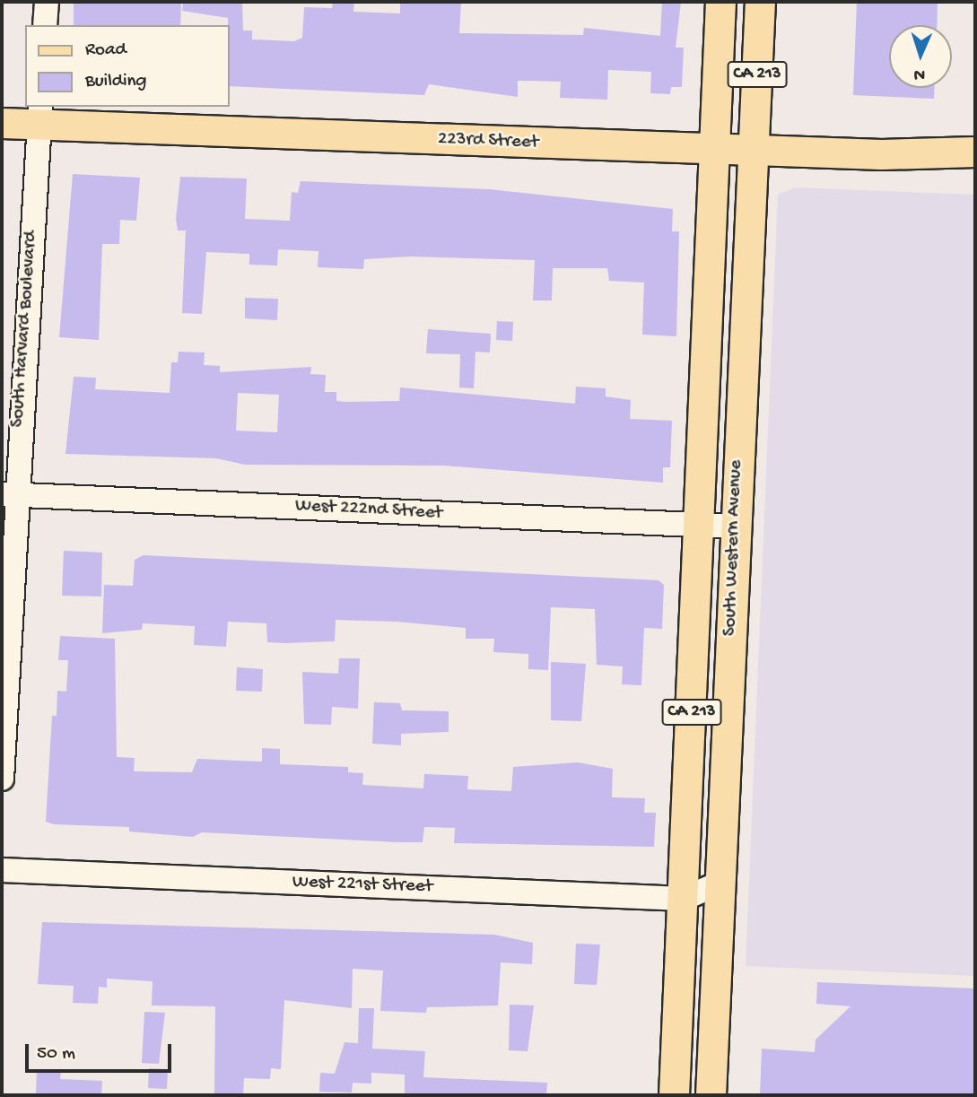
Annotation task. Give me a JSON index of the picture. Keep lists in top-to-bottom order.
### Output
{
  "streets": {
    "main road": ["CA 213", "223rd Street", "South Western Avenue"],
    "street": ["South Harvard Boulevard", "West 222nd Street", "West 221st Street"]
  },
  "crossings": [
    ["223rd Street", "South Harvard Boulevard"],
    ["223rd Street", "South Western Avenue"],
    ["South Harvard Boulevard", "West 222nd Street"],
    ["West 222nd Street", "South Western Avenue"],
    ["South Western Avenue", "West 221st Street"]
  ],
  "legend": ["Road", "Building"],
  "scale_bar": "50 m",
  "north": "bottom"
}
